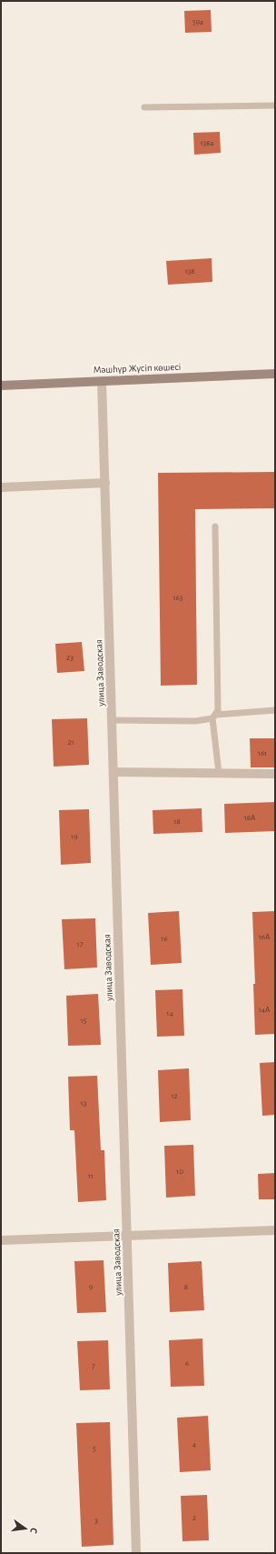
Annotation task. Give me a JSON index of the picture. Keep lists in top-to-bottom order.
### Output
{
  "streets": {
    "main road": ["Мәшһүр Жүсіп көшесі"],
    "street": ["улица Заводская"]
  },
  "crossings": [
    ["Мәшһүр Жүсіп көшесі", "улица Заводская"]
  ],
  "house_numbers": [
    "59а",
    "138а",
    "138",
    "163",
    "23",
    "21",
    "161",
    "18А",
    "18",
    "19",
    "16А",
    "16",
    "17",
    "14А",
    "14",
    "15",
    "12",
    "13",
    "10",
    "11",
    "9",
    "8",
    "6",
    "7",
    "4",
    "5",
    "2",
    "3"
  ],
  "north": "right"
}
